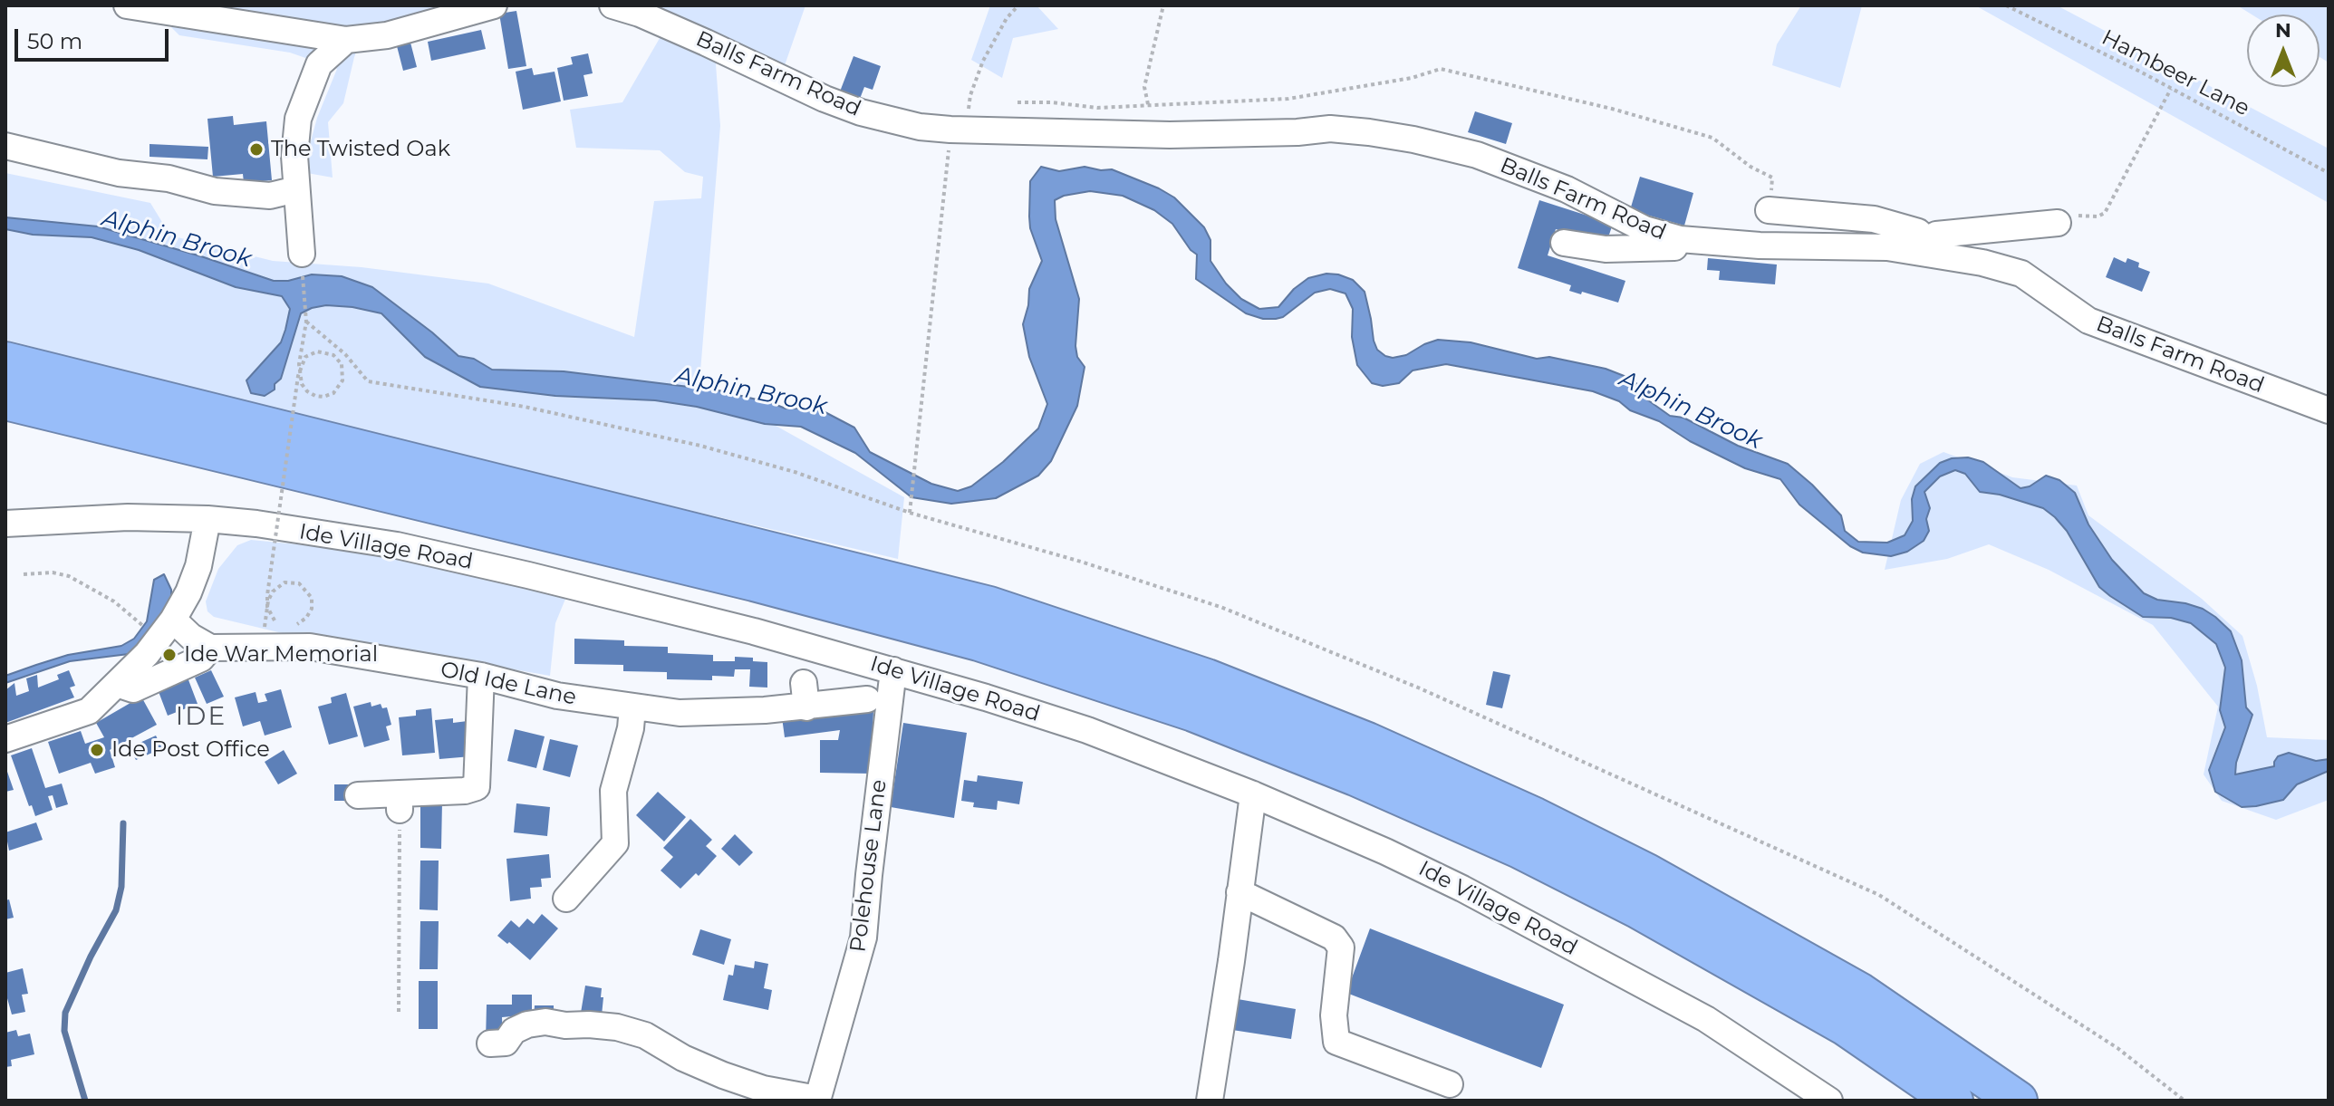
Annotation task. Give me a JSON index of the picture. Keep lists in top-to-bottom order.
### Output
{
  "streets": {
    "street": [
      "Balls Farm Road",
      "Ide Village Road",
      "Old Ide Lane",
      "Polehouse Lane"
    ],
    "path": ["Hambeer Lane"]
  },
  "crossings": [
    ["Ide Village Road", "Polehouse Lane"]
  ],
  "districts": ["IDE"],
  "water": ["Alphin Brook"],
  "places": ["The Twisted Oak", "Ide War Memorial", "Ide Post Office"],
  "scale_bar": "50 m",
  "north": "top"
}
